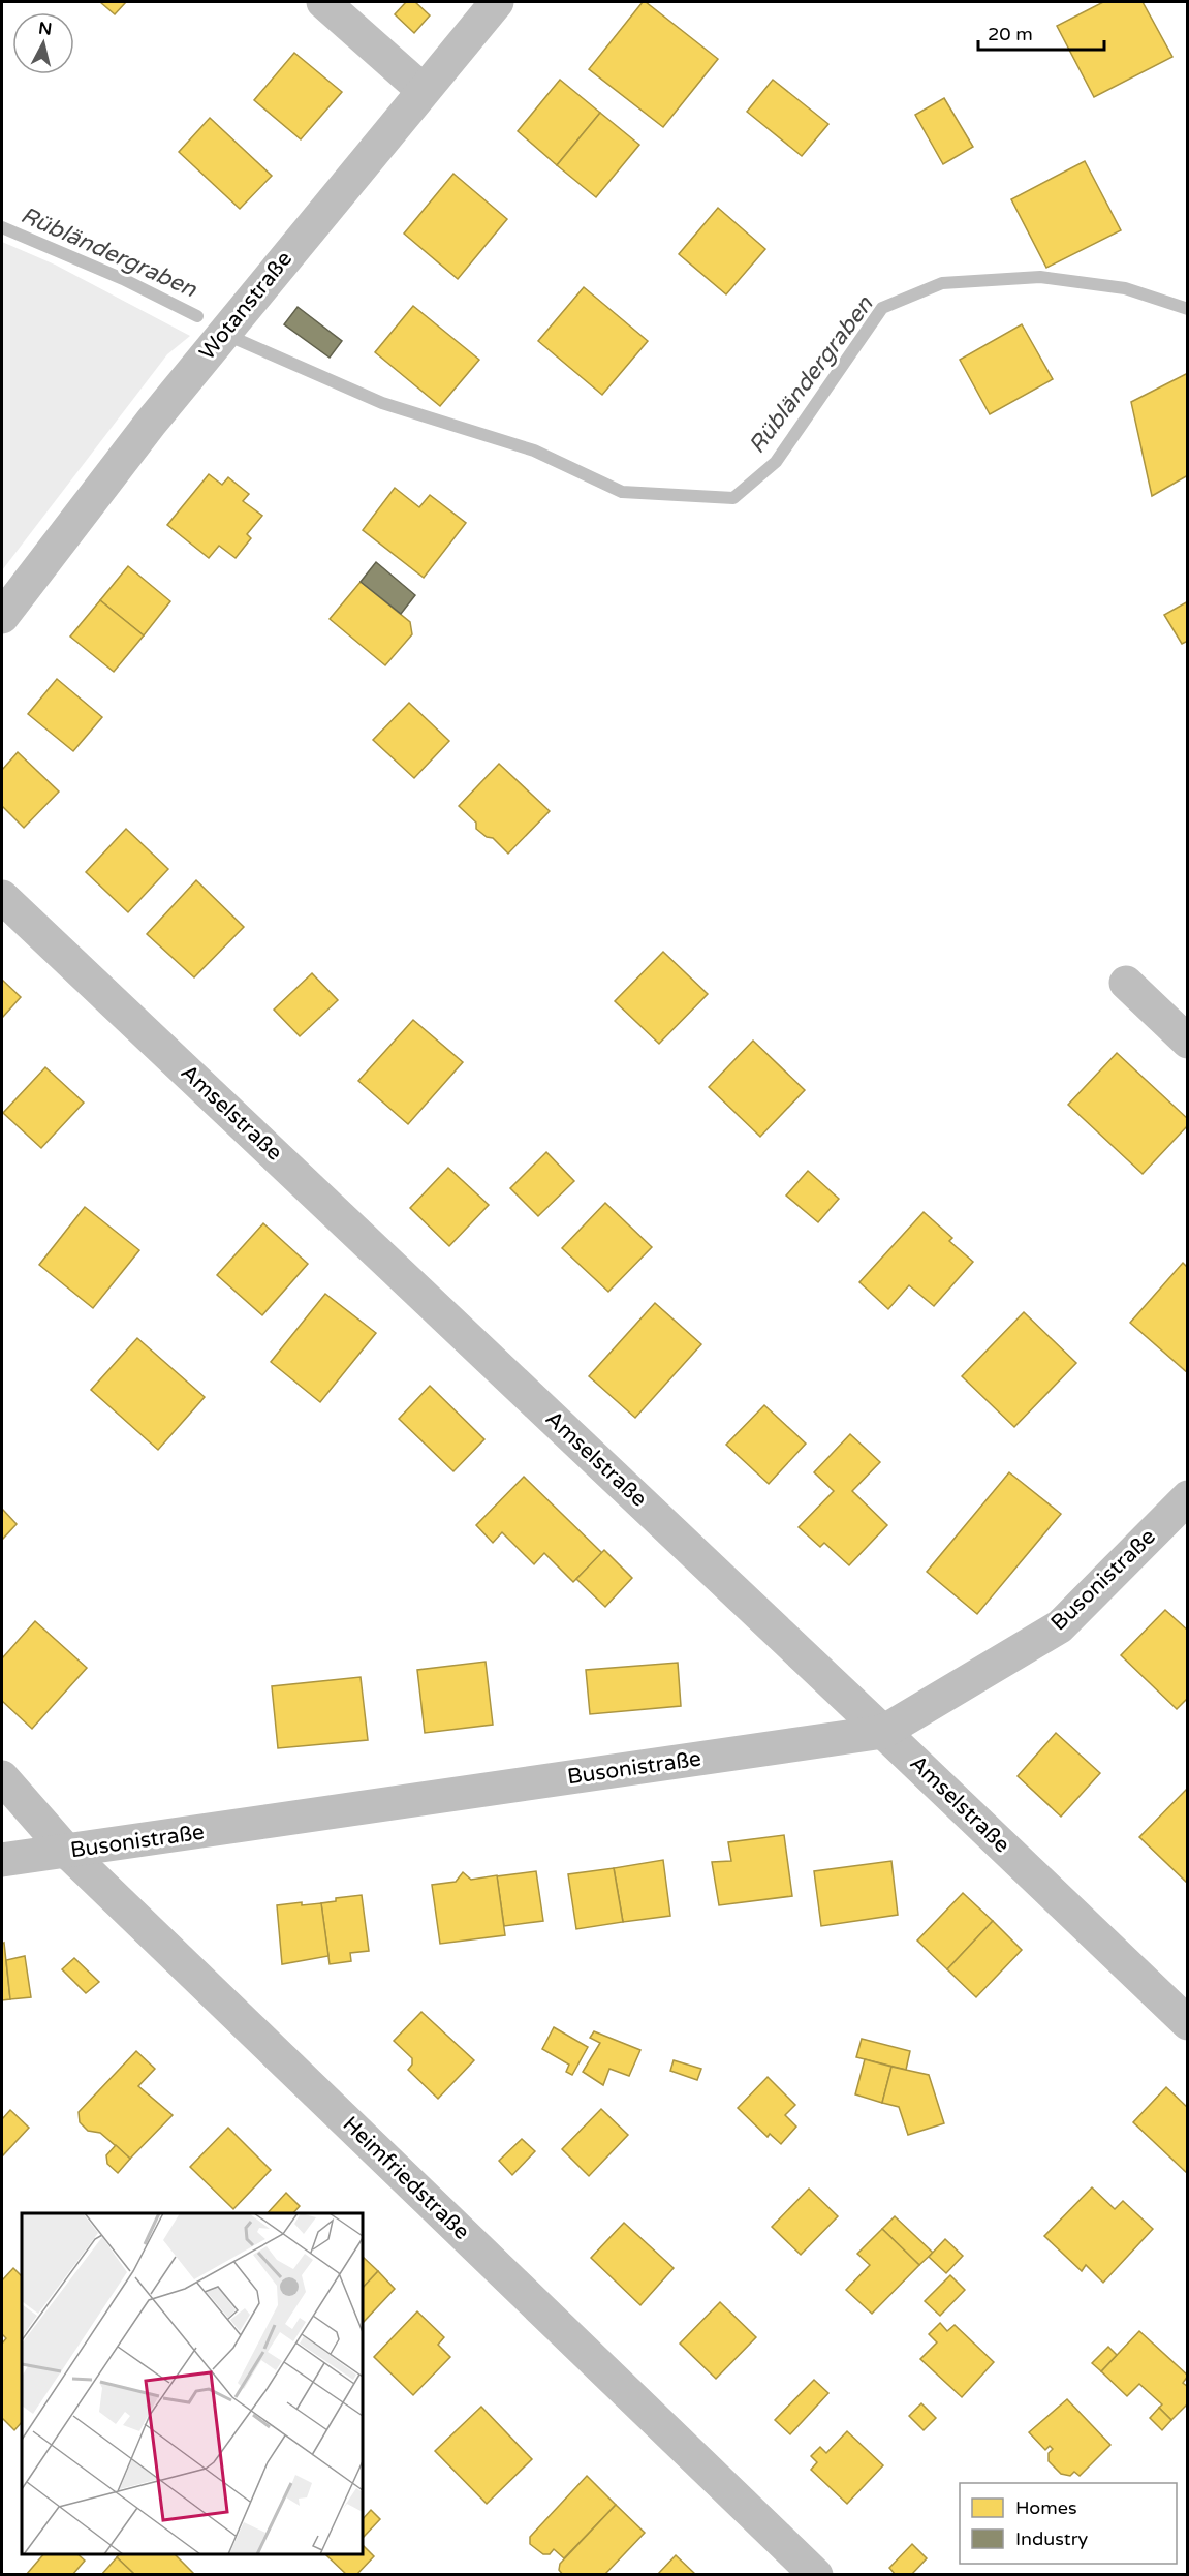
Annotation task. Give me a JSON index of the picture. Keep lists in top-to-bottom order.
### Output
{
  "streets": {
    "street": [
      "Wotanstraße",
      "Amselstraße",
      "Busonistraße",
      "Heimfriedstraße"
    ]
  },
  "crossings": [
    ["Amselstraße", "Busonistraße"],
    ["Busonistraße", "Heimfriedstraße"]
  ],
  "water": ["Rübländergraben"],
  "legend": ["Homes", "Industry"],
  "scale_bar": "20 m",
  "north": "top"
}
